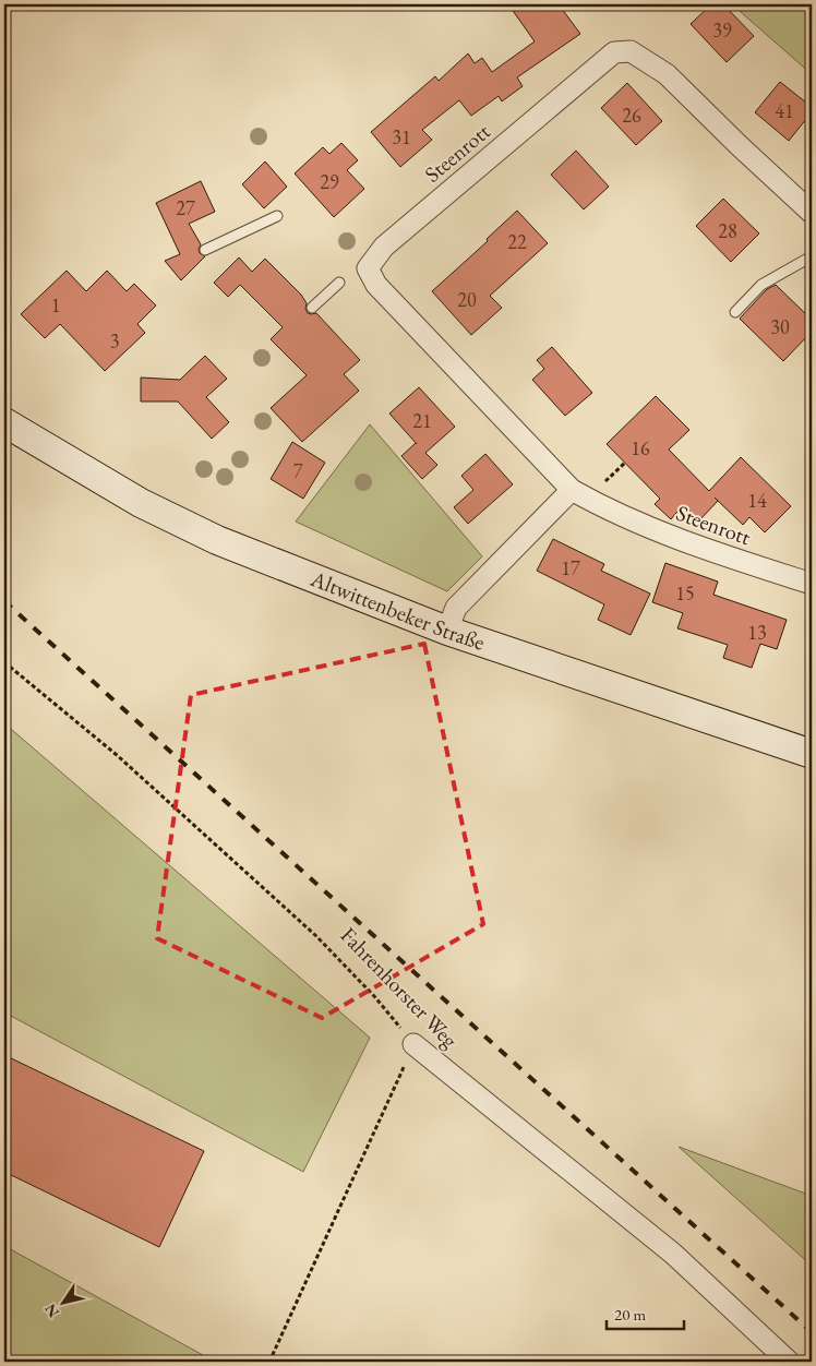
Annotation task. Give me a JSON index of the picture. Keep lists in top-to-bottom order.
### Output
{
  "streets": {
    "street": ["Steenrott", "Altwittenbeker Straße", "Fahrenhorster Weg"]
  },
  "house_numbers": [
    "39",
    "41",
    "26",
    "31",
    "29",
    "27",
    "28",
    "22",
    "20",
    "1",
    "30",
    "3",
    "21",
    "16",
    "7",
    "14",
    "17",
    "15",
    "13"
  ],
  "scale_bar": "20 m",
  "north": "bottom left"
}
